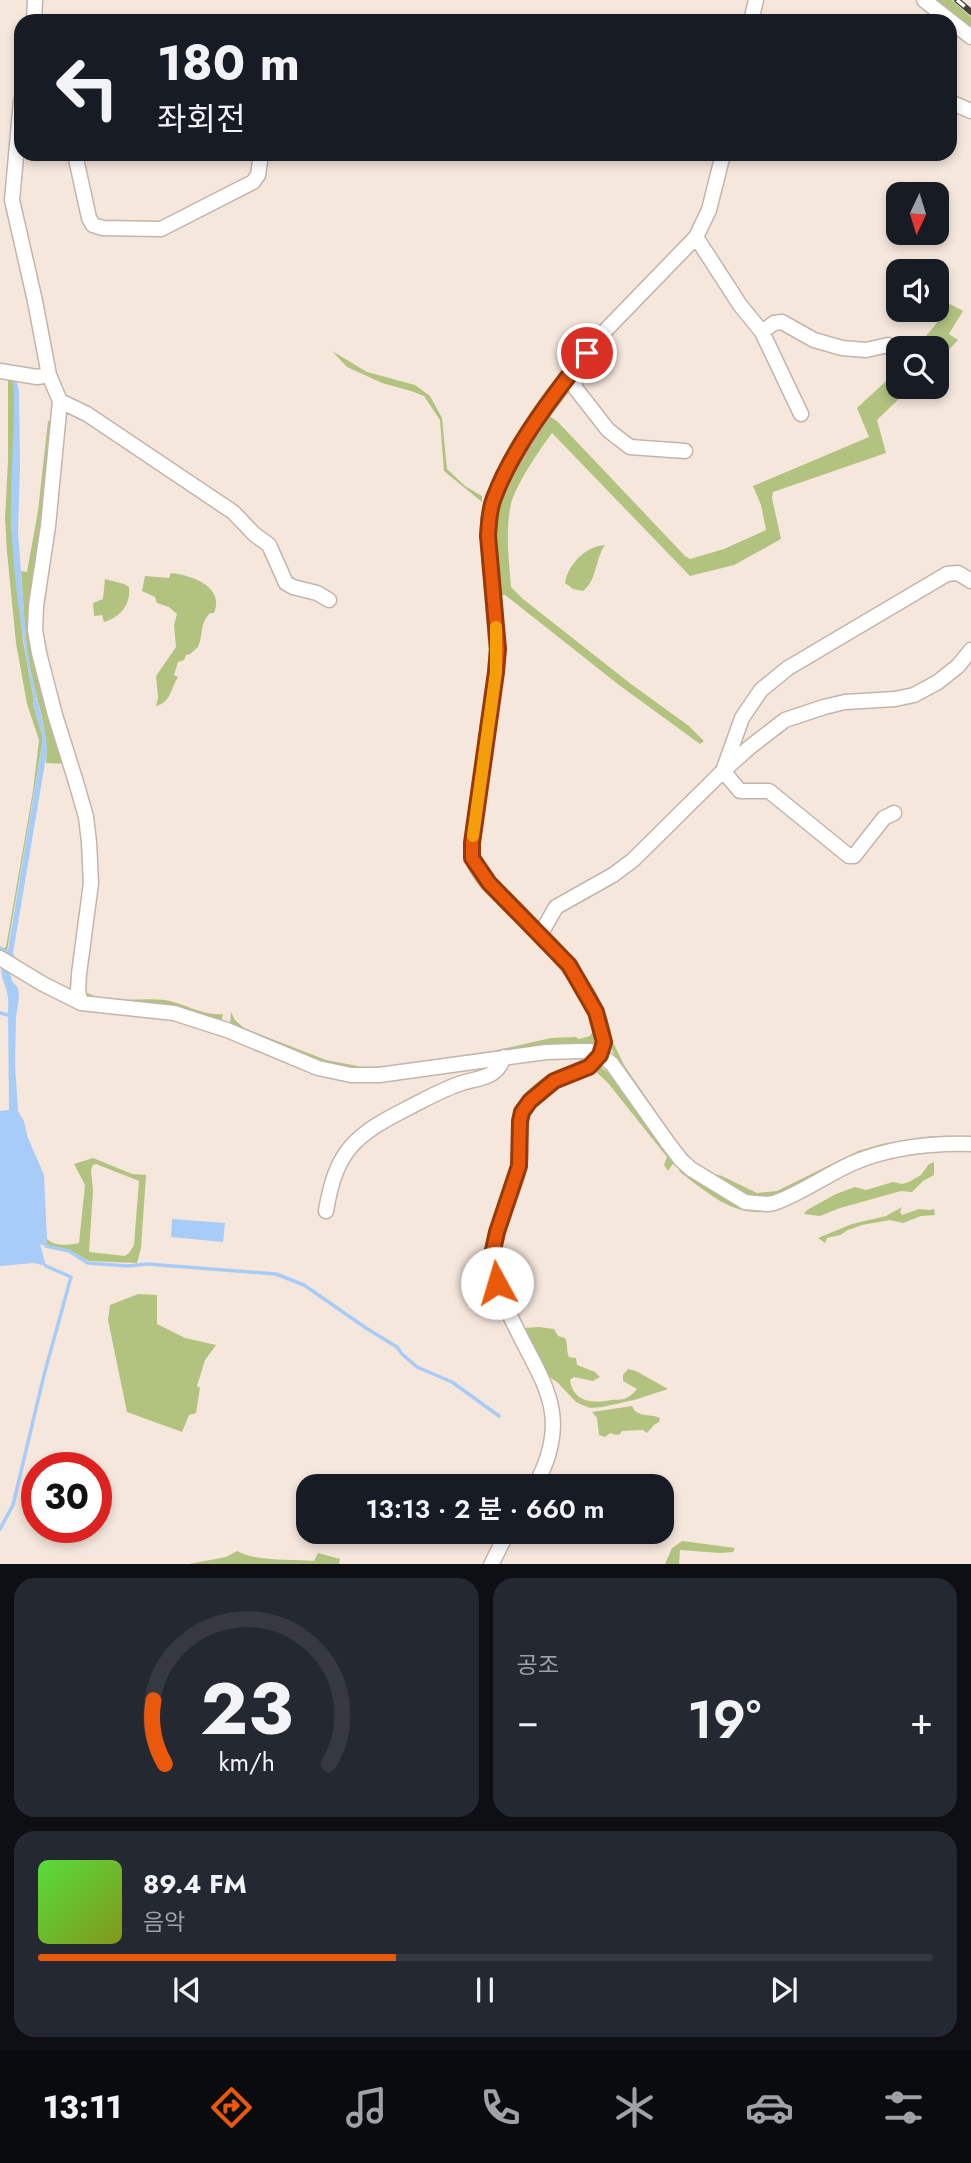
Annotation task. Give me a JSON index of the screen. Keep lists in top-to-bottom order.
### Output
{
  "north": "bottom",
  "page": {
    "turn": ["180 m", "좌회전"],
    "limit": "30",
    "trip": "13:13 · 2 분 · 660 m",
    "tile": "공조",
    "heat": ["−", "19°", "+"],
    "song": ["89.4 FM", "음악"],
    "tabs": "13:11",
    "gauge": ["23", "km/h"]
  }
}
